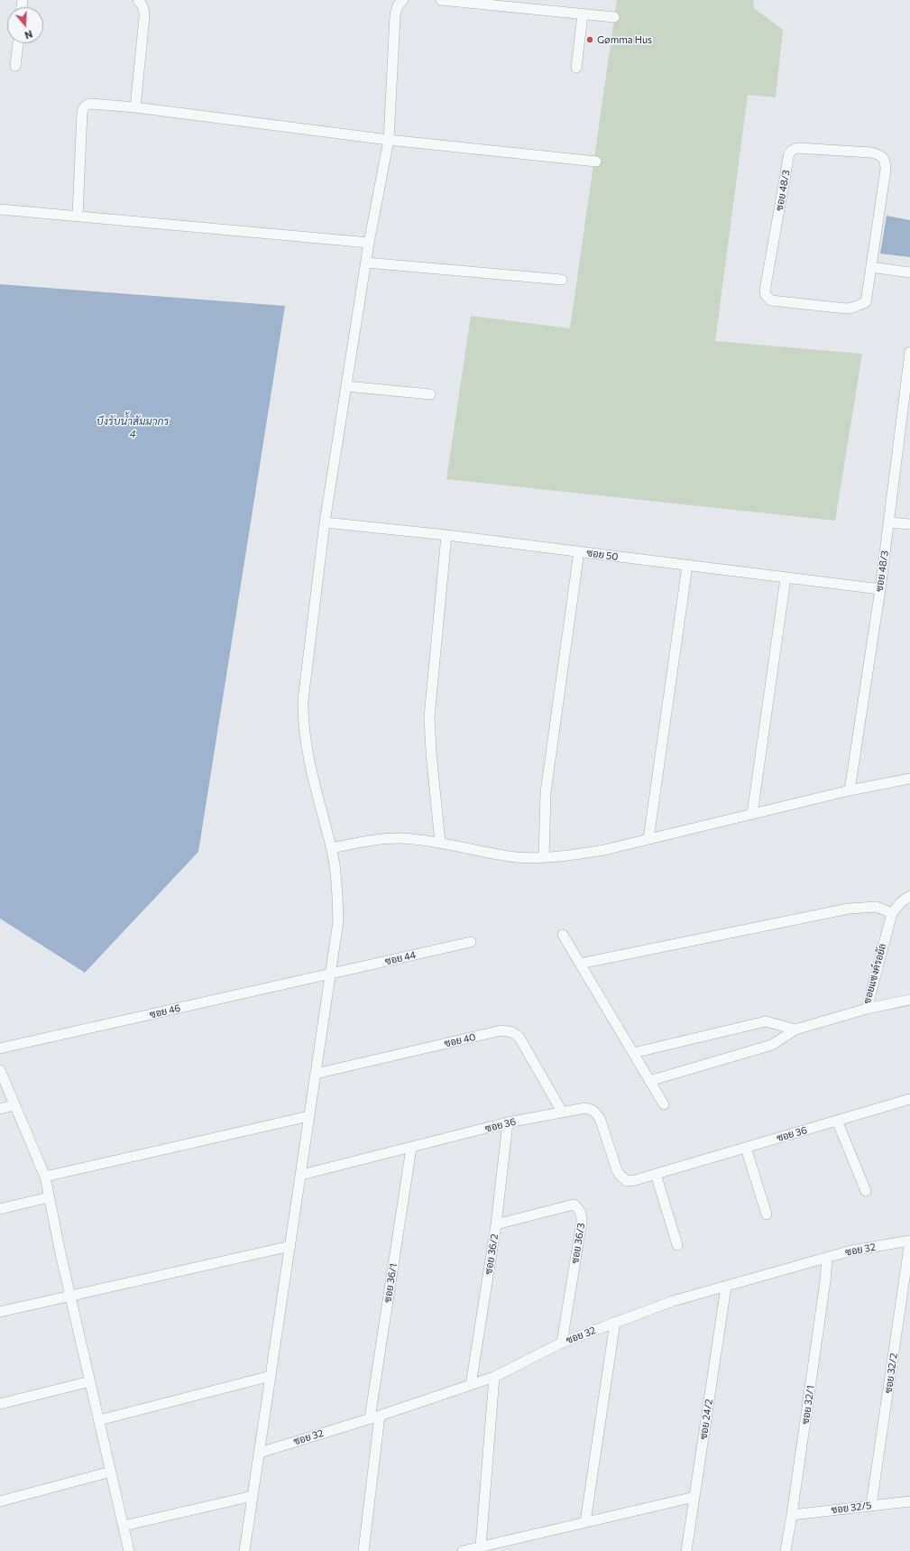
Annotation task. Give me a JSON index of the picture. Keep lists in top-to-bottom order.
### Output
{
  "streets": {
    "street": [
      "ซอย 48/3",
      "ซอย 50",
      "ซอย 44",
      "ซอยแซงค์รอยัล",
      "ซอย 46",
      "ซอย 40",
      "ซอย 36",
      "ซอย 36/3",
      "ซอย 32",
      "ซอย 36/2",
      "ซอย 36/1",
      "ซอย 32/2",
      "ซอย 32/1",
      "ซอย 24/2",
      "ซอย 32/5"
    ]
  },
  "crossings": [
    ["ซอย 48/3", "ซอย 50"],
    ["ซอย 44", "ซอย 46"],
    ["ซอย 40", "ซอย 36"],
    ["ซอย 36", "ซอย 36/2"],
    ["ซอย 36", "ซอย 36/1"],
    ["ซอย 36/3", "ซอย 32"],
    ["ซอย 36/3", "ซอย 36/2"],
    ["ซอย 32", "ซอย 36/2"],
    ["ซอย 32", "ซอย 36/1"],
    ["ซอย 32", "ซอย 32/2"],
    ["ซอย 32", "ซอย 32/1"],
    ["ซอย 32", "ซอย 24/2"],
    ["ซอย 32/2", "ซอย 32/5"],
    ["ซอย 32/1", "ซอย 32/5"]
  ],
  "water": ["บึงรับน้ำสัมมากร 4"],
  "places": ["Gømma Hus"],
  "north": "bottom"
}
